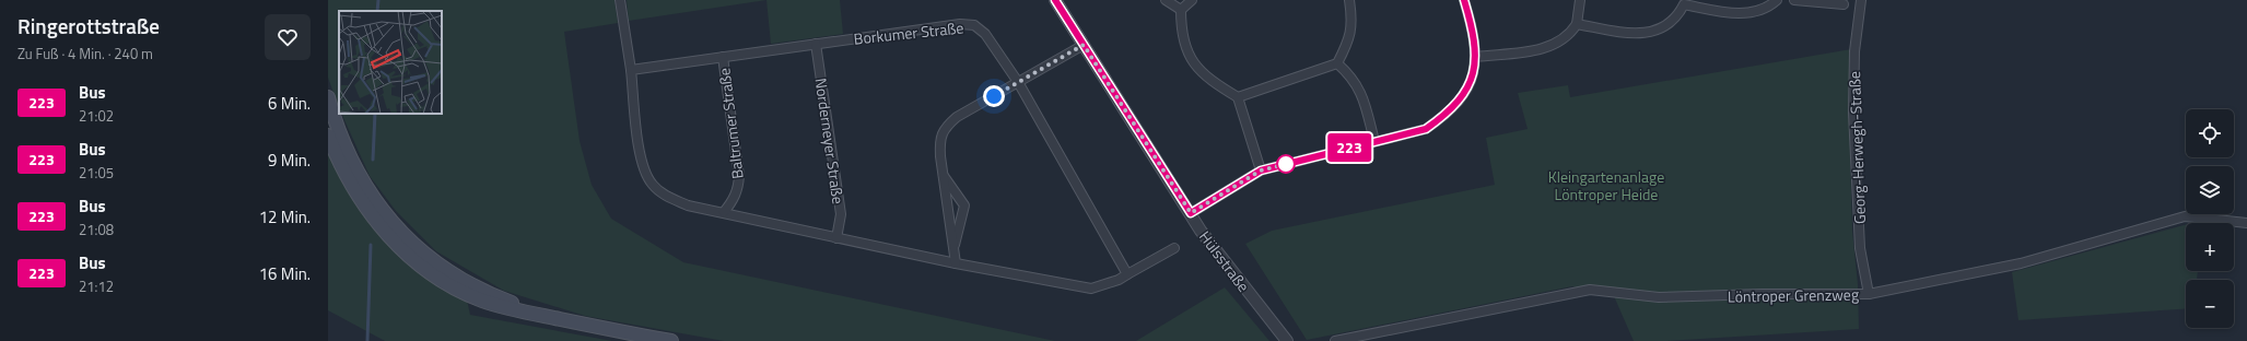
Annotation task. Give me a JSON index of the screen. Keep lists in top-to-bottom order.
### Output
{
  "streets": {
    "street": [
      "Borkumer Straße",
      "Baltrumer Straße",
      "Norderneyer Straße",
      "Georg-Herwegh-Straße",
      "Hülsstraße",
      "Löntroper Grenzweg"
    ]
  },
  "crossings": [
    ["Borkumer Straße", "Baltrumer Straße"],
    ["Borkumer Straße", "Norderneyer Straße"],
    ["Georg-Herwegh-Straße", "Löntroper Grenzweg"]
  ],
  "parks": ["Kleingartenanlage Löntroper Heide"],
  "lines": ["bus line 223"],
  "page": {
    "heading": ["Ringerottstraße", "Zu Fuß · 4 Min. · 240 m"],
    "on_map": "223",
    "list": [
      {
        "mark": "223",
        "name": "Bus",
        "note": "21:02",
        "value": "6 Min."
      },
      {
        "mark": "223",
        "name": "Bus",
        "note": "21:05",
        "value": "9 Min."
      },
      {
        "mark": "223",
        "name": "Bus",
        "note": "21:08",
        "value": "12 Min."
      },
      {
        "mark": "223",
        "name": "Bus",
        "note": "21:12",
        "value": "16 Min."
      }
    ],
    "map_buttons": ["+", "−"]
  }
}
